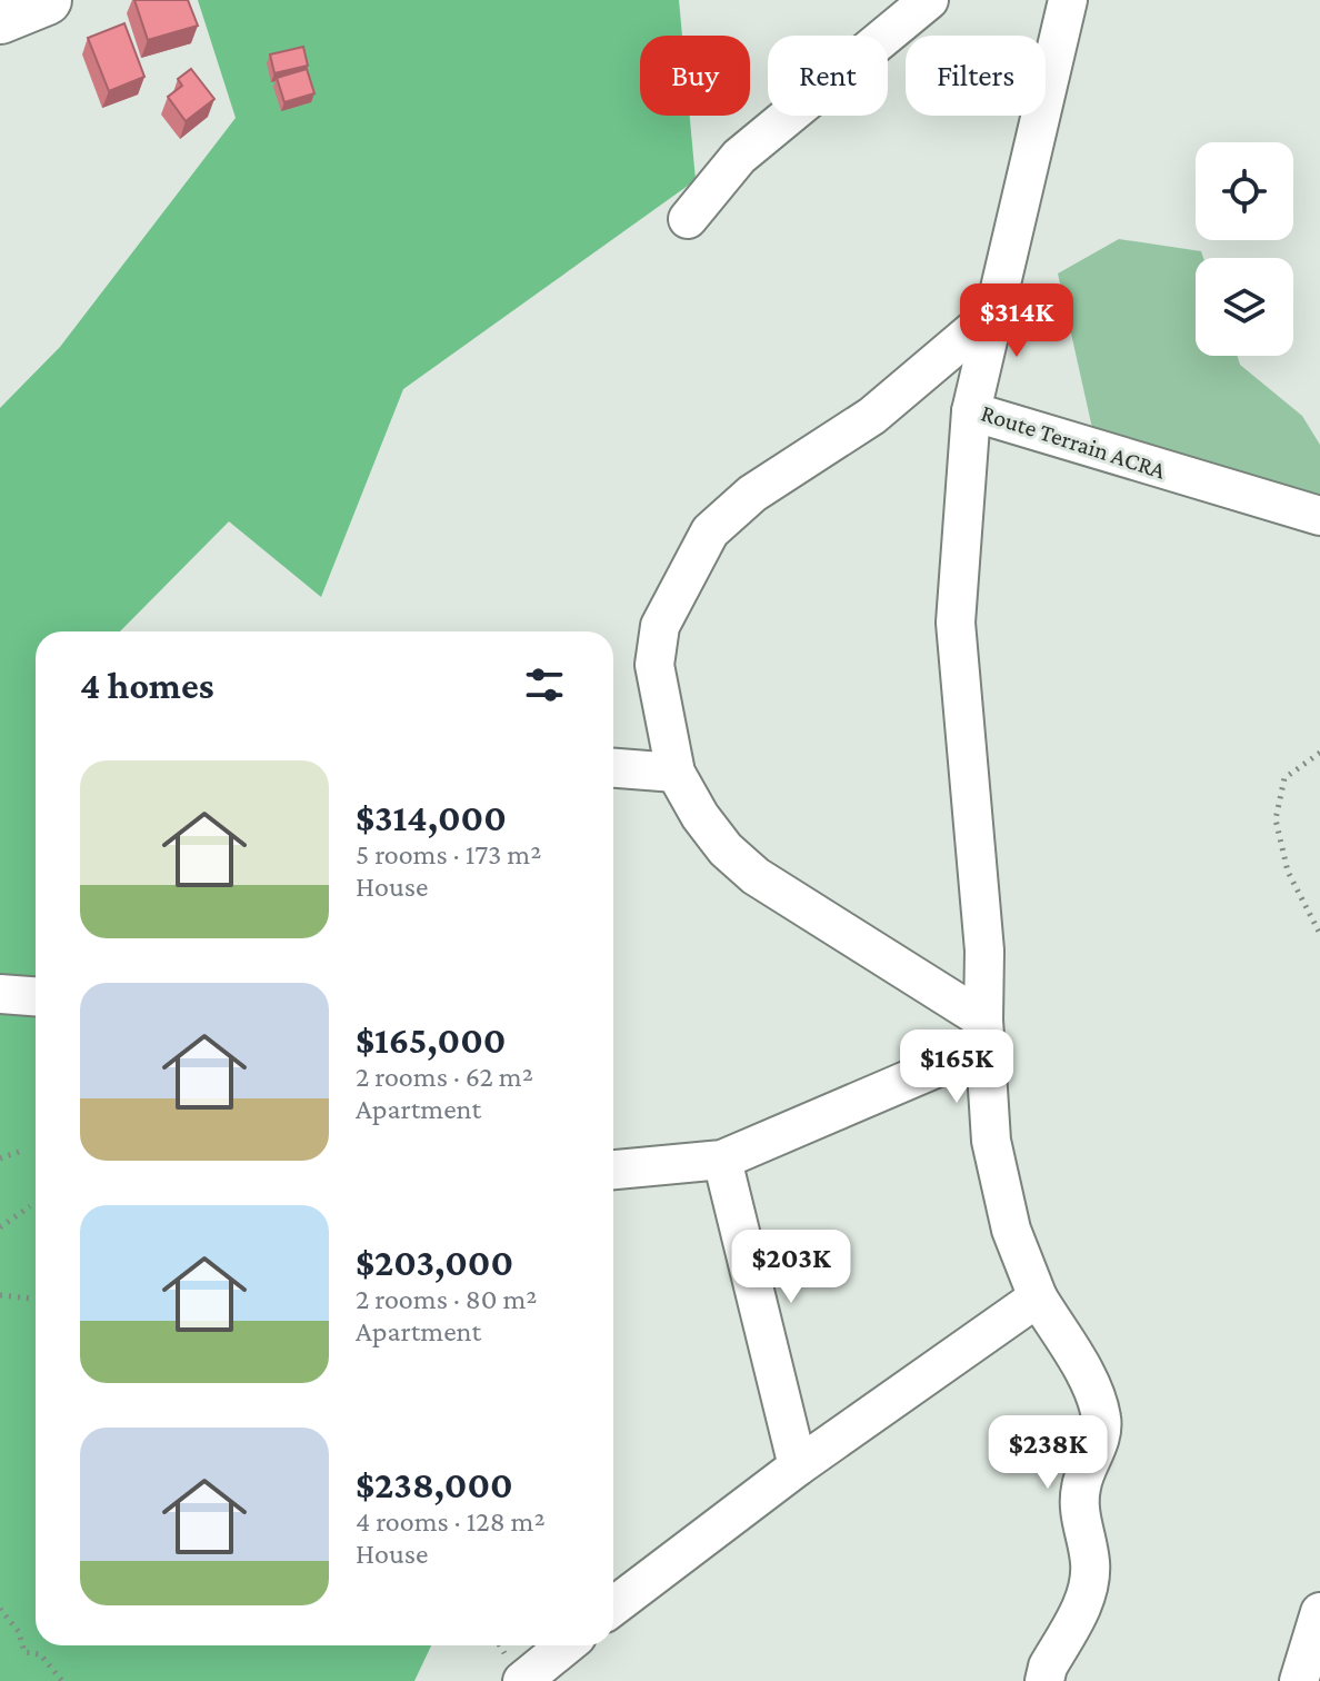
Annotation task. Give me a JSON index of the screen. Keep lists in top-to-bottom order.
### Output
{
  "streets": {
    "street": ["Route Terrain ACRA"]
  },
  "page": {
    "chip": ["Buy", "Rent", "Filters"],
    "price": [
      "$314K",
      "$165K",
      "$203K",
      "$238K"
    ],
    "heading": "4 homes",
    "list": [
      {
        "name": "$314,000",
        "note": "5 rooms · 173 m² · House"
      },
      {
        "name": "$165,000",
        "note": "2 rooms · 62 m² · Apartment"
      },
      {
        "name": "$203,000",
        "note": "2 rooms · 80 m² · Apartment"
      },
      {
        "name": "$238,000",
        "note": "4 rooms · 128 m² · House"
      }
    ]
  }
}
